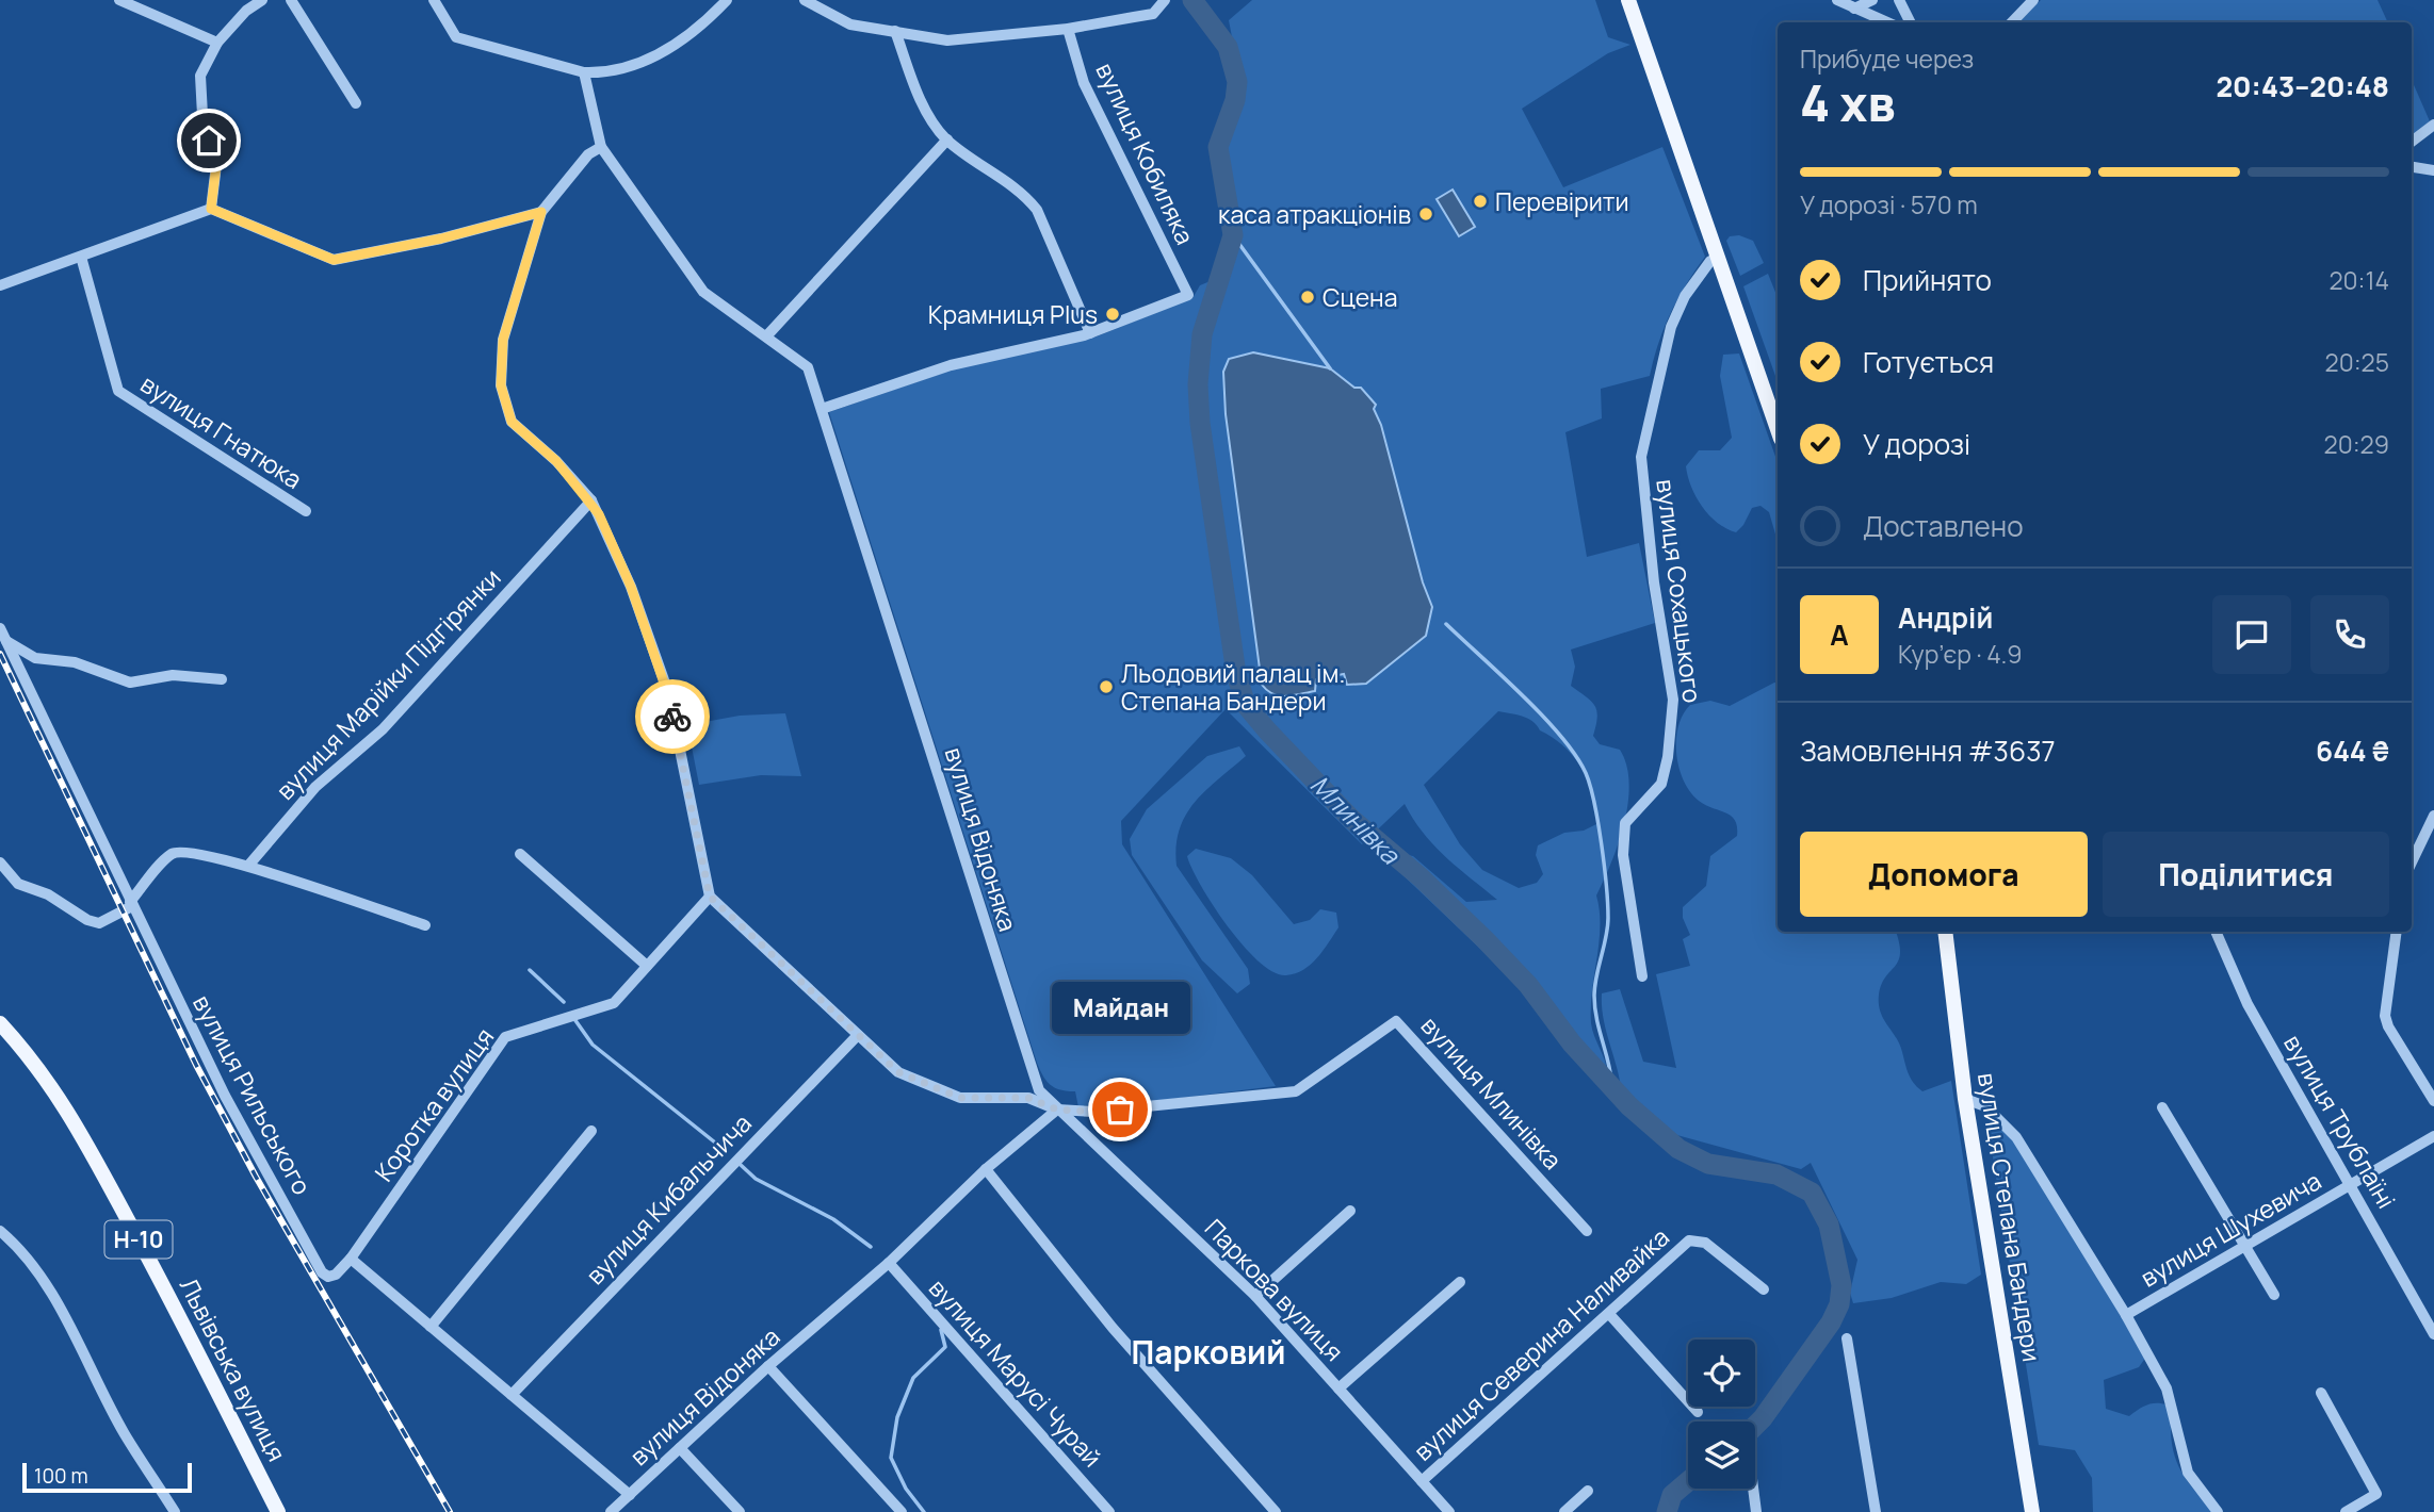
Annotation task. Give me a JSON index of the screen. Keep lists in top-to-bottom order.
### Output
{
  "streets": {
    "main road": ["вулиця Степана Бандери", "Н-10", "Львівська вулиця"],
    "street": [
      "вулиця Кобиляка",
      "вулиця Гнатюка",
      "вулиця Сохацького",
      "вулиця Марійки Підгірянки",
      "вулиця Відоняка",
      "вулиця Млинівка",
      "вулиця Рильського",
      "Коротка вулиця",
      "вулиця Трублаїні",
      "вулиця Кибальчича",
      "вулиця Шухевича",
      "Паркова вулиця",
      "вулиця Северина Наливайка",
      "вулиця Марусі Чурай"
    ]
  },
  "crossings": [
    ["вулиця Відоняка", "вулиця Млинівка"],
    ["вулиця Відоняка", "Паркова вулиця"],
    ["вулиця Відоняка", "вулиця Марусі Чурай"],
    ["вулиця Млинівка", "Паркова вулиця"],
    ["вулиця Рильського", "Коротка вулиця"],
    ["вулиця Трублаїні", "вулиця Шухевича"],
    ["Паркова вулиця", "вулиця Северина Наливайка"]
  ],
  "districts": ["Парковий"],
  "water": ["Млинівка"],
  "places": [
    "Перевірити",
    "каса атракціонів",
    "Сцена",
    "Крамниця Plus",
    "Льодовий палац ім. Степана Бандери",
    "Майдан"
  ],
  "scale_bar": "100 m",
  "page": {
    "heading": ["4 хв", "Прибуде через", "20:43–20:48"],
    "panel": [
      "Андрій",
      "Кур’єр · 4.9",
      "Замовлення #3637",
      "644 ₴"
    ],
    "bar": "У дорозі · 570 m",
    "list": [
      ["Прийнято", "20:14"],
      ["Готується", "20:25"],
      ["У дорозі", "20:29"],
      "Доставлено"
    ],
    "round": "А",
    "buttons": ["Допомога", "Поділитися"],
    "bubble": "Майдан",
    "scale": "100 m"
  }
}
